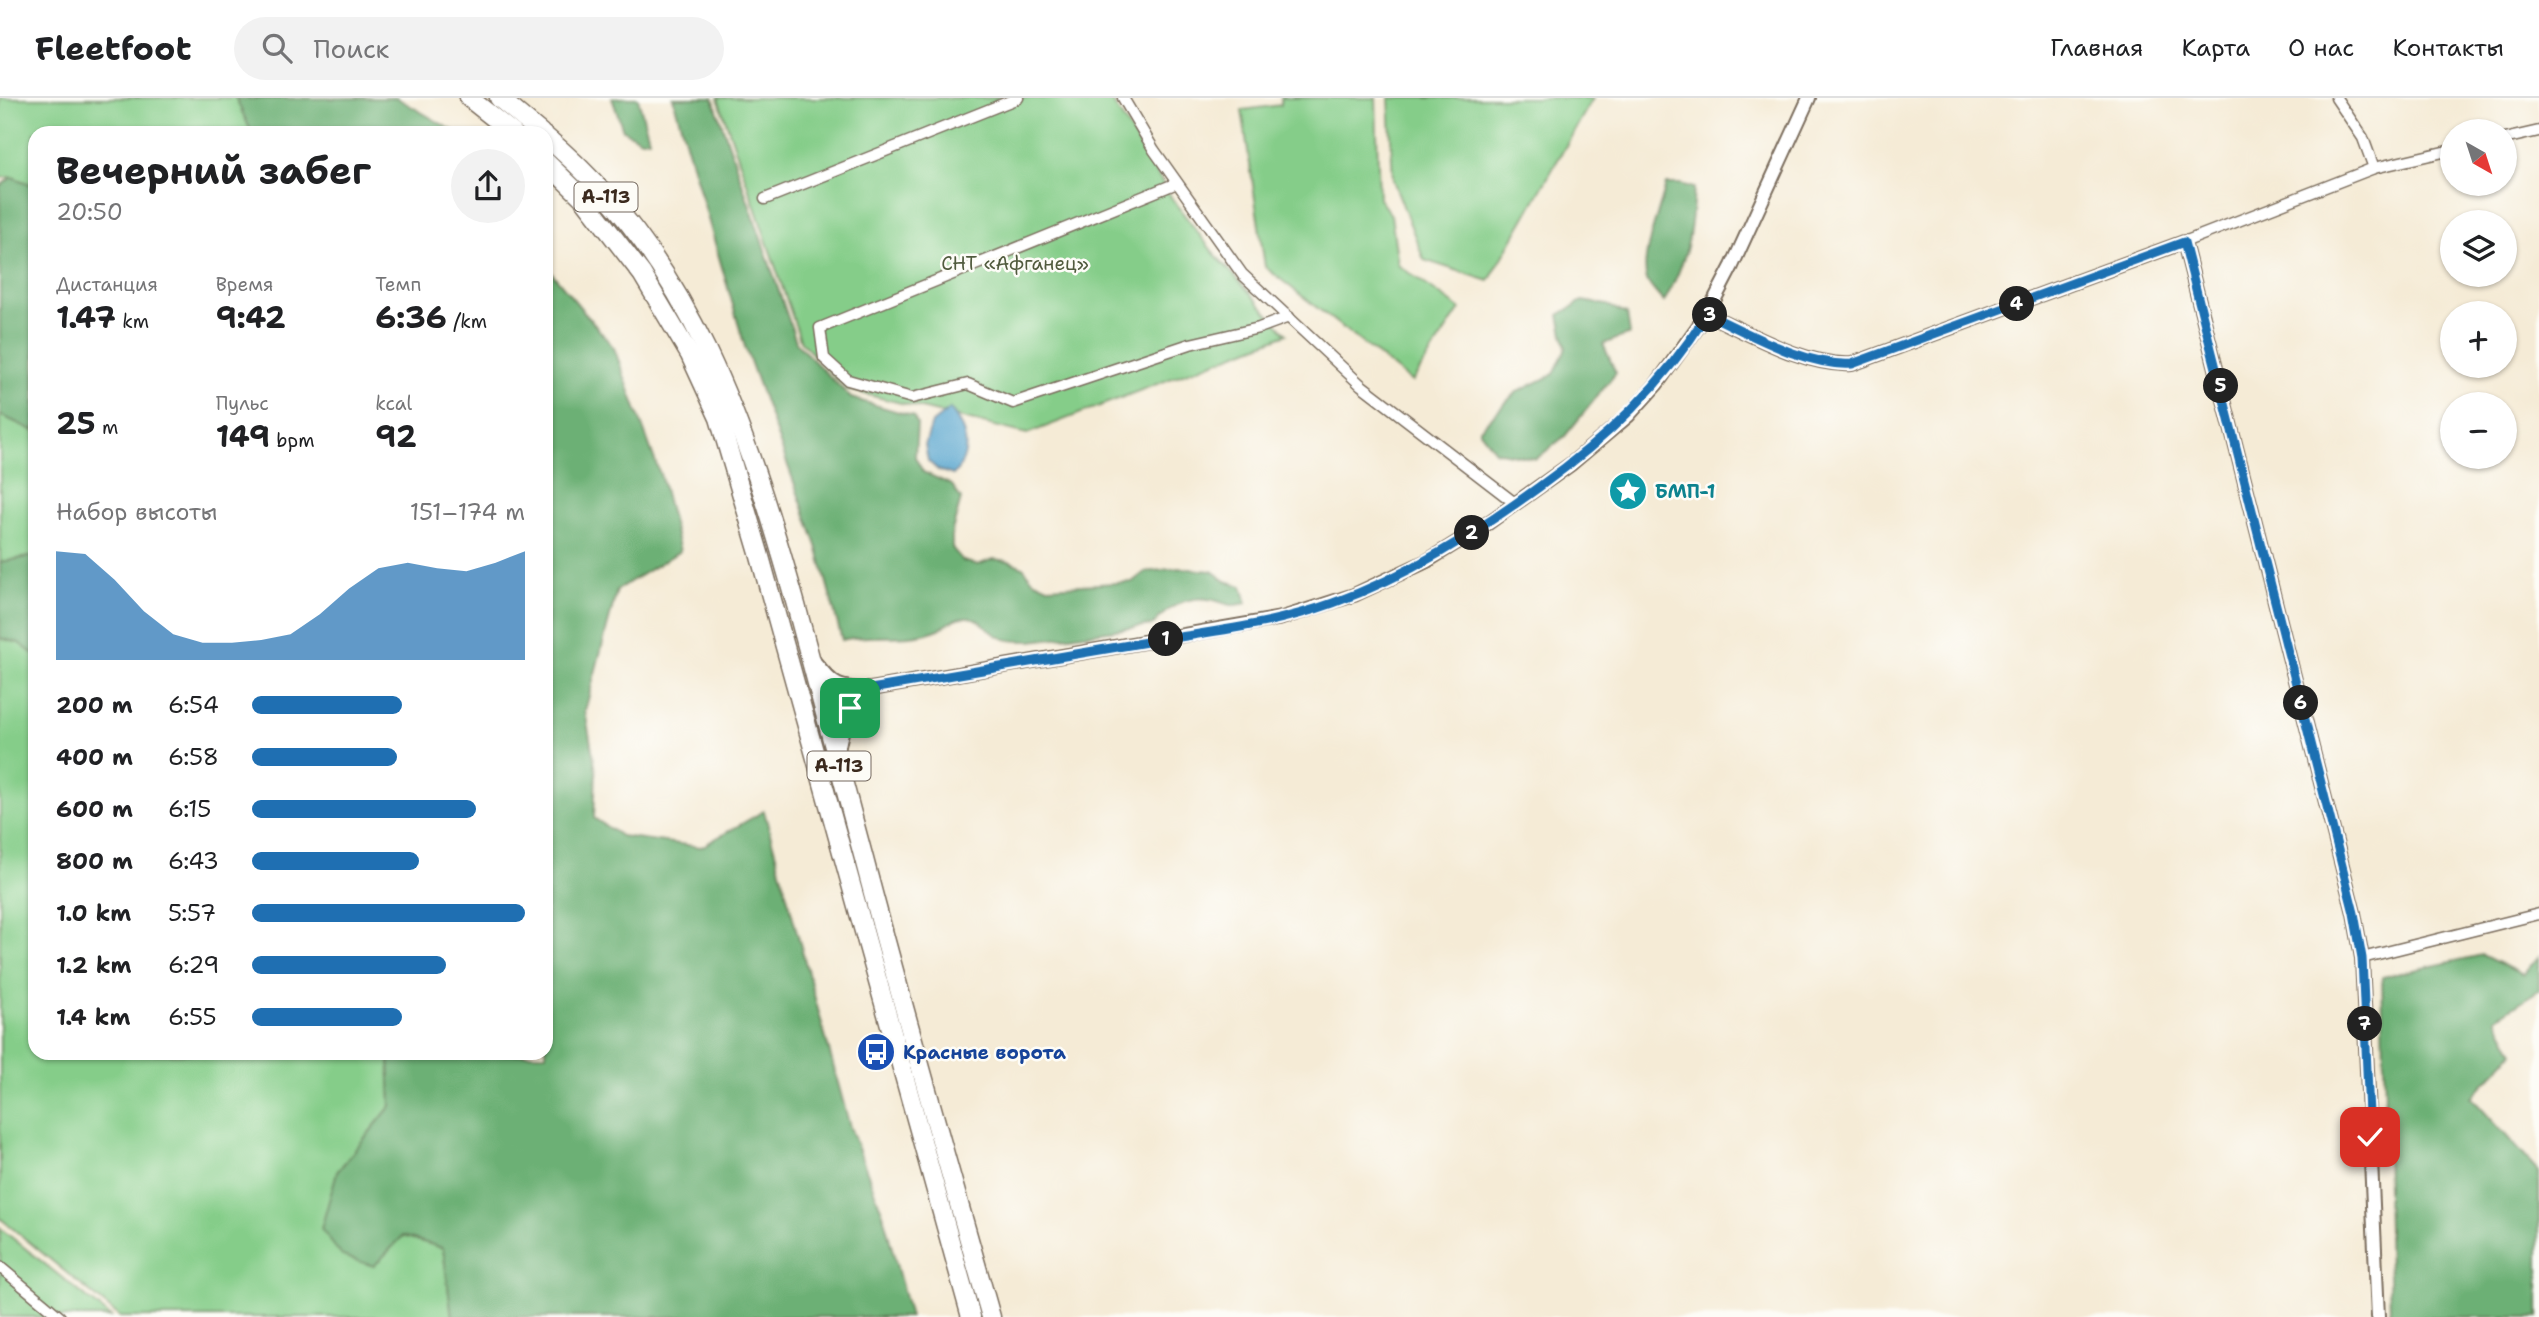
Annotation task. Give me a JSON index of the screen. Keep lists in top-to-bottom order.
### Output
{
  "streets": {
    "highway": ["А-113"]
  },
  "parks": ["СНТ «Афганец»"],
  "places": {
    "place": ["БМП-1"],
    "bus stop": ["Красные ворота"]
  },
  "north": "bottom right",
  "page": {
    "header": "Fleetfoot",
    "search": "Поиск",
    "nav": [
      "Главная",
      "Карта",
      "О нас",
      "Контакты"
    ],
    "map_buttons": ["+", "−"],
    "heading": ["Вечерний забег", "20:50"],
    "stats": [
      ["Дистанция", "1.47 km"],
      ["Время", "9:42"],
      ["Темп", "6:36 /km"],
      ["25 m"],
      ["Пульс", "149 bpm"],
      ["kcal", "92"]
    ],
    "pins": [
      "4",
      "3",
      "5",
      "2",
      "1",
      "6",
      "7"
    ],
    "chart": ["Набор высоты", "151–174 m"],
    "list": [
      {
        "name": "200 m",
        "note": "6:54"
      },
      {
        "name": "400 m",
        "note": "6:58"
      },
      {
        "name": "600 m",
        "note": "6:15"
      },
      {
        "name": "800 m",
        "note": "6:43"
      },
      {
        "name": "1.0 km",
        "note": "5:57"
      },
      {
        "name": "1.2 km",
        "note": "6:29"
      },
      {
        "name": "1.4 km",
        "note": "6:55"
      }
    ]
  }
}
